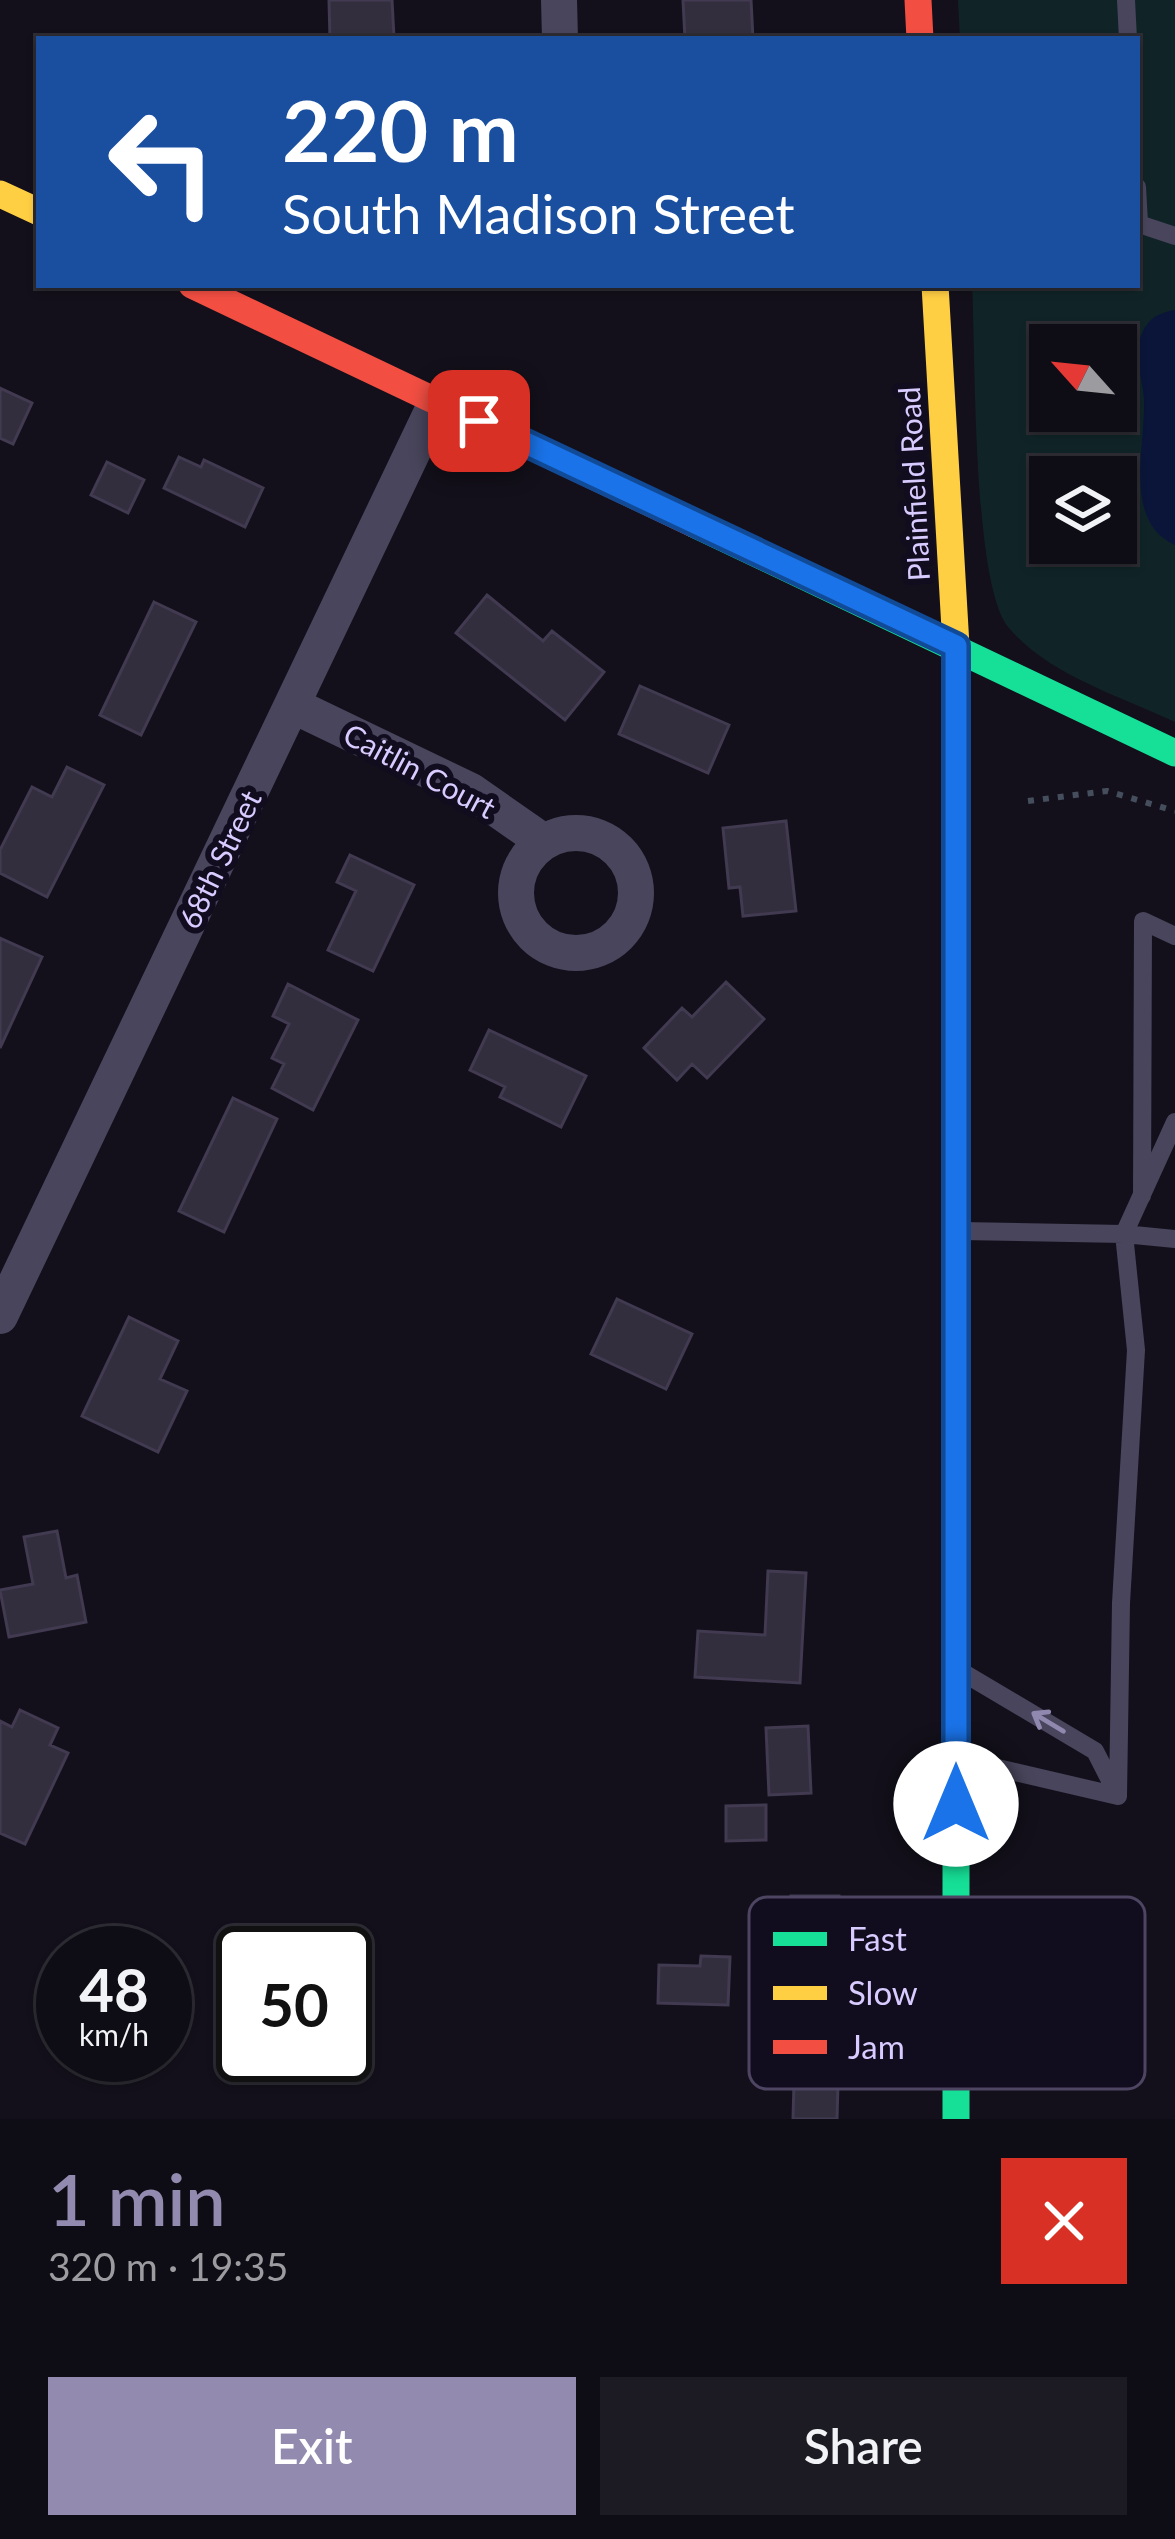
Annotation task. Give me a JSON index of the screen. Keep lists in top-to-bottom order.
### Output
{
  "streets": {
    "main road": ["Plainfield Road"],
    "street": ["Caitlin Court", "68th Street"]
  },
  "crossings": [
    ["Caitlin Court", "68th Street"]
  ],
  "legend": ["Fast", "Slow", "Jam"],
  "north": "top left",
  "page": {
    "turn": ["220 m", "South Madison Street"],
    "speed": "48 km/h",
    "limit": "50",
    "heading": ["1 min", "320 m · 19:35"],
    "buttons": ["Exit", "Share"]
  }
}
